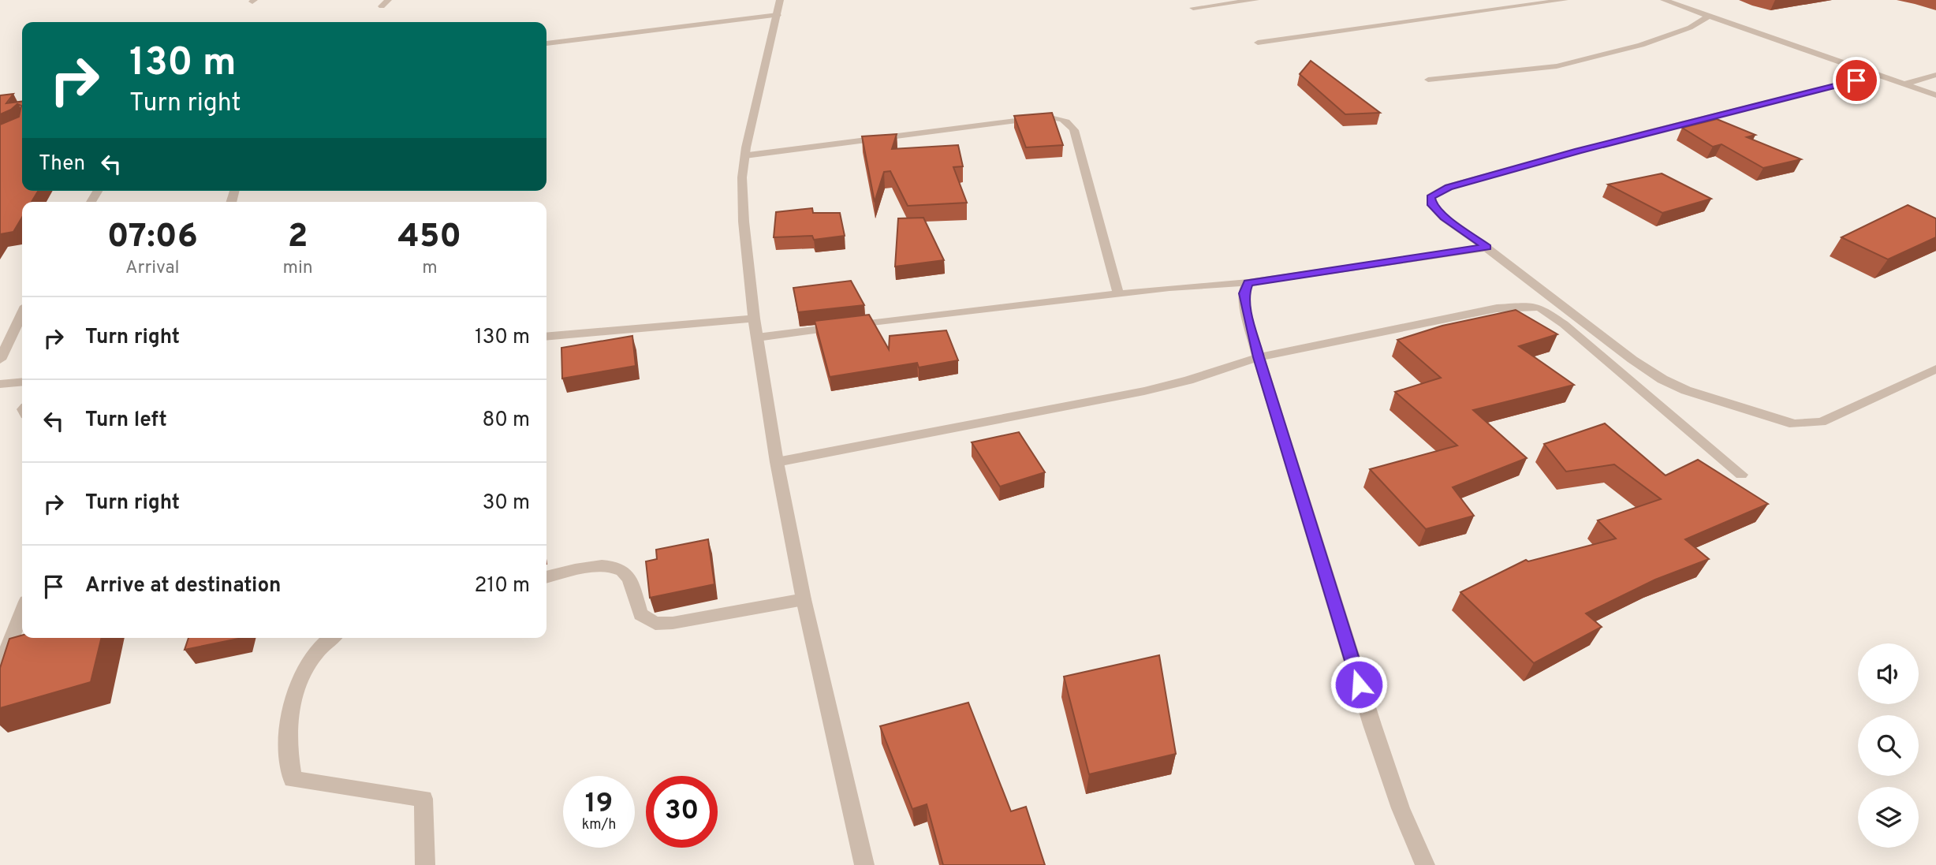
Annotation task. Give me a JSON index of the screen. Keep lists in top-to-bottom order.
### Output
{
  "page": {
    "turn": ["130 m", "Turn right"],
    "then": "Then",
    "eta": [
      "07:06",
      "Arrival",
      "2",
      "min",
      "450",
      "m"
    ],
    "list": [
      {
        "name": "Turn right",
        "value": "130 m"
      },
      {
        "name": "Turn left",
        "value": "80 m"
      },
      {
        "name": "Turn right",
        "value": "30 m"
      },
      {
        "name": "Arrive at destination",
        "value": "210 m"
      }
    ],
    "speed": "19 km/h",
    "limit": "30"
  }
}
